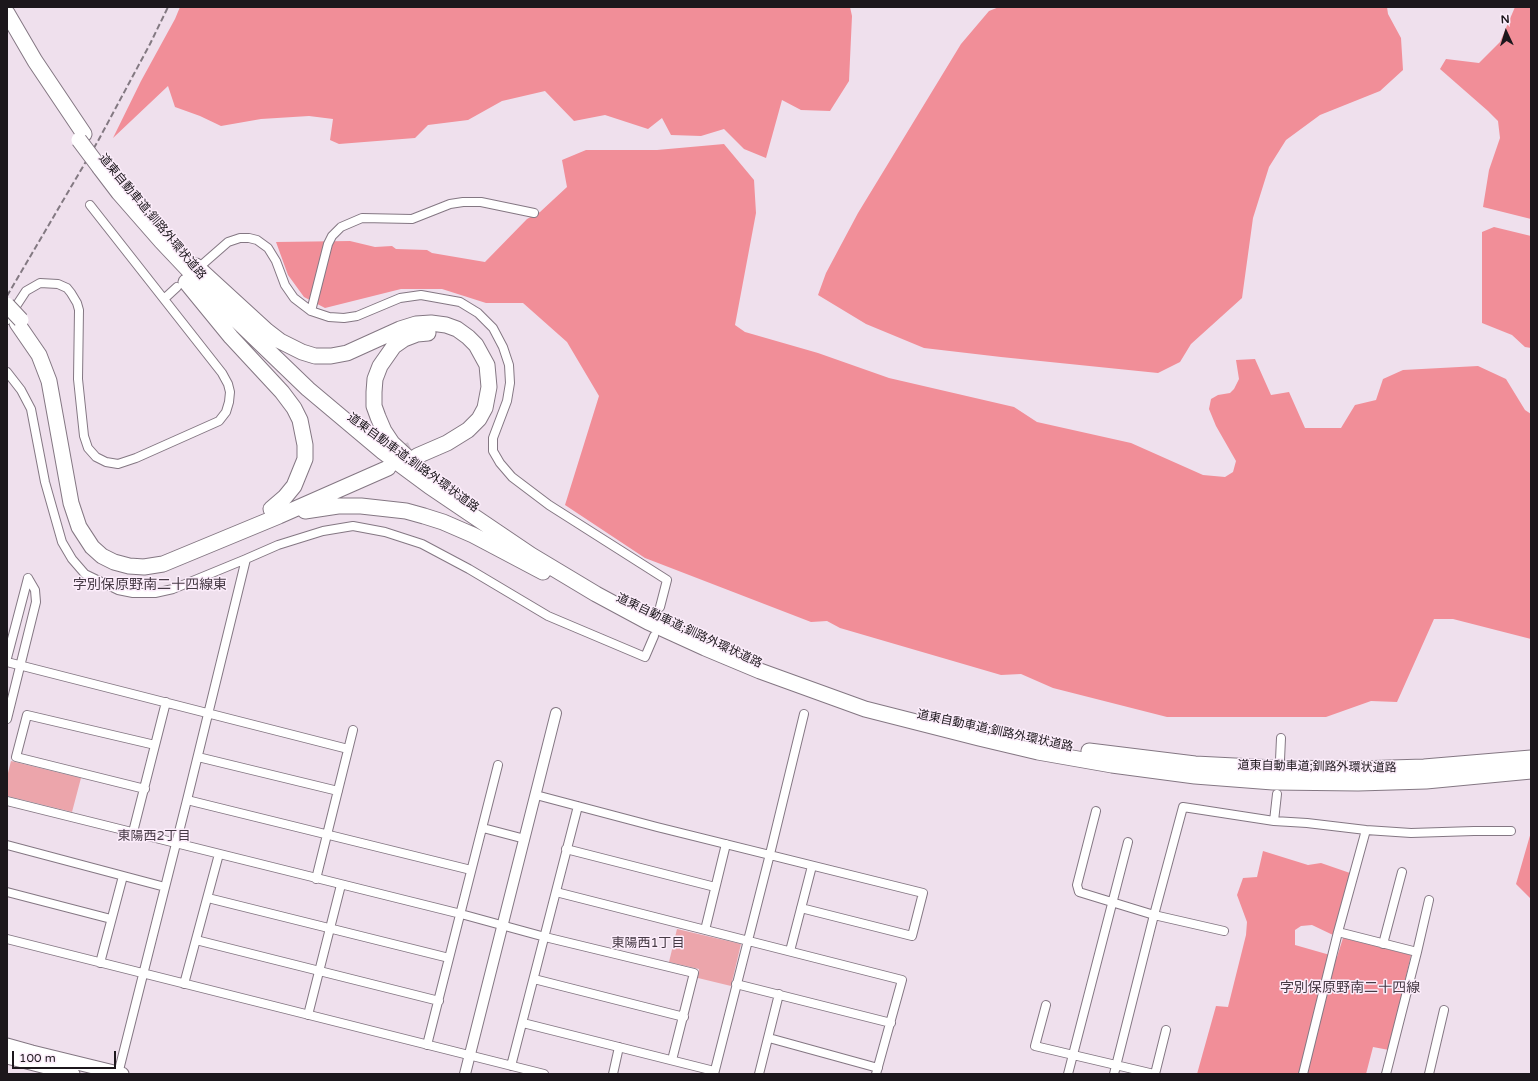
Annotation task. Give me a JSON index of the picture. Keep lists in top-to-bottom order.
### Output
{
  "streets": {
    "highway": ["道東自動車道;釧路外環状道路"]
  },
  "districts": [
    "字別保原野南二十四線東",
    "東陽西2丁目",
    "東陽西1丁目",
    "字別保原野南二十四線"
  ],
  "scale_bar": "100 m",
  "north": "top"
}
